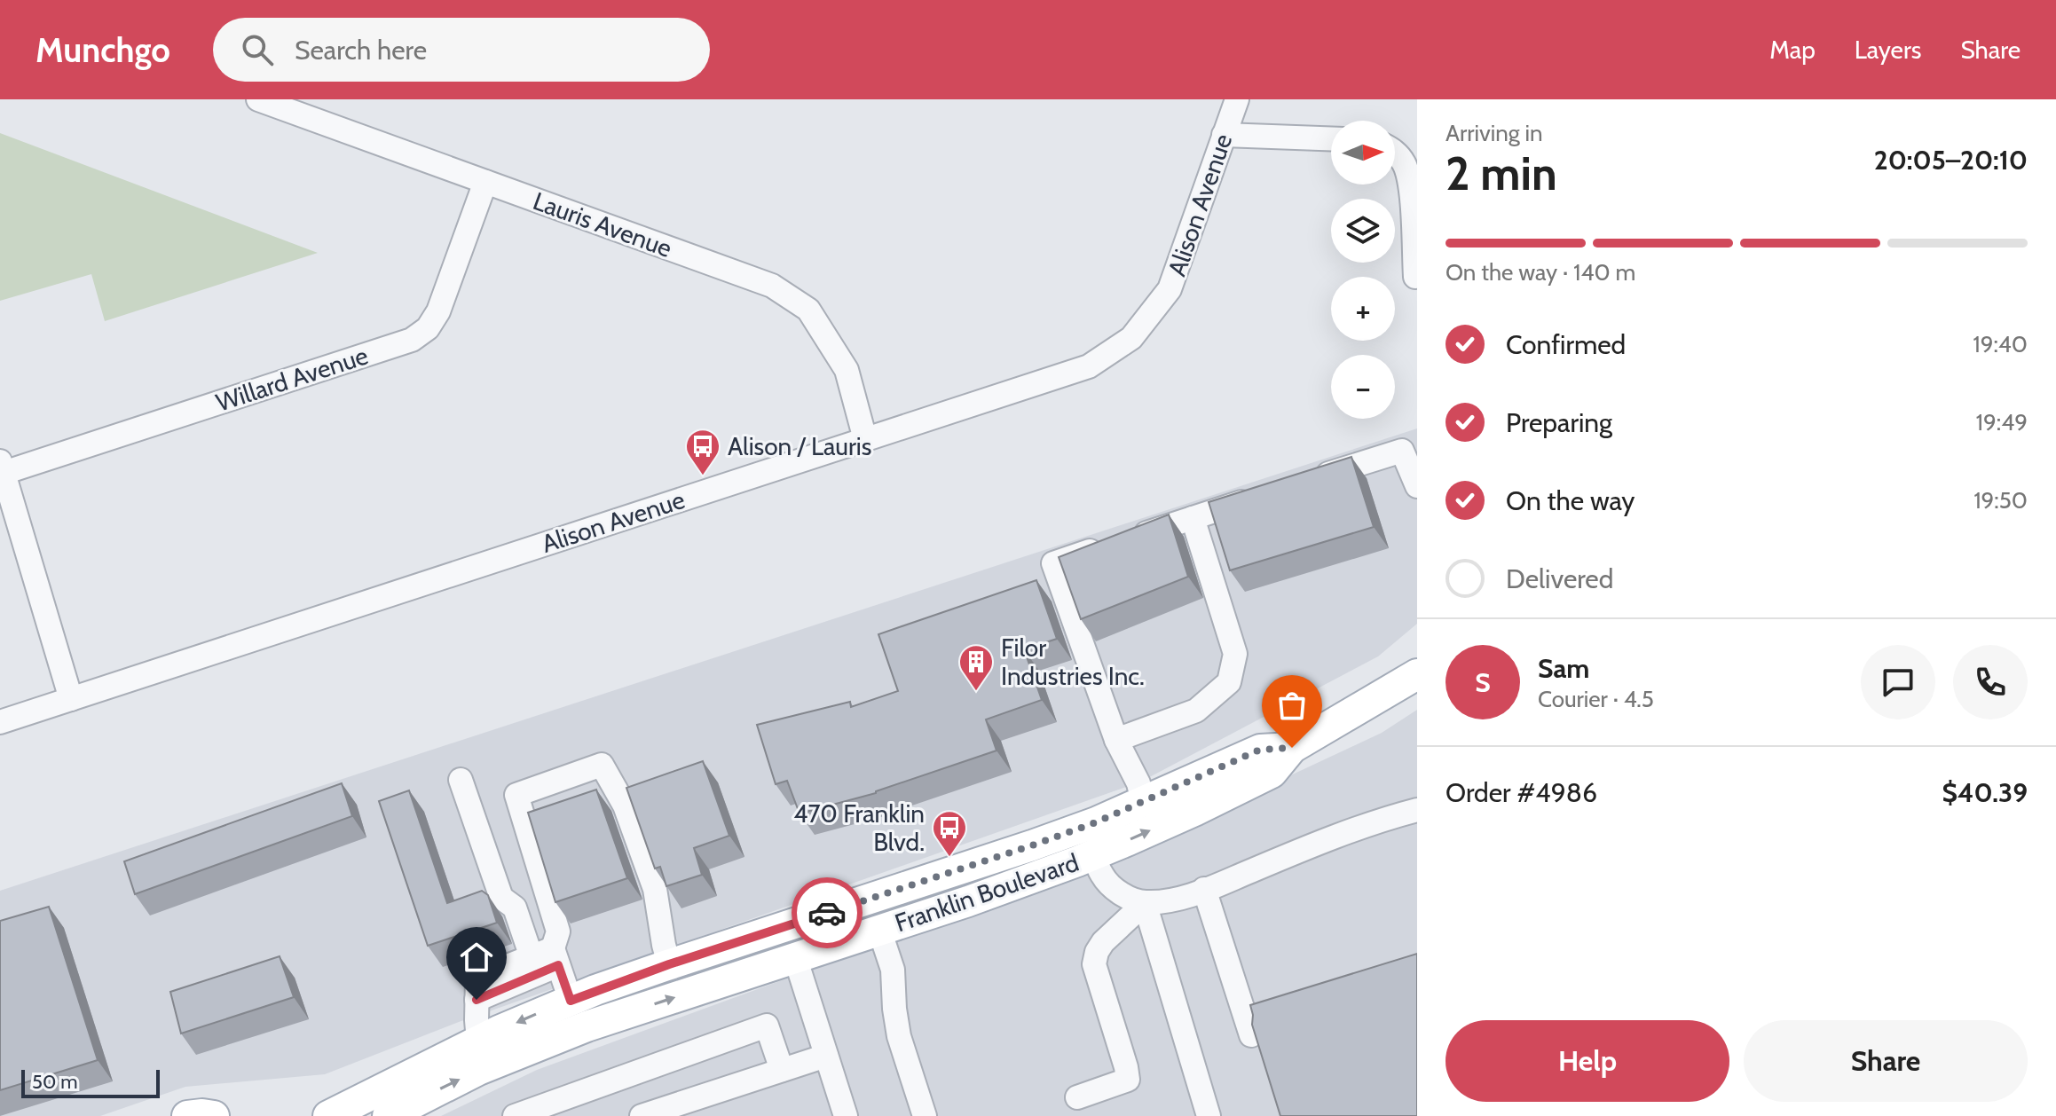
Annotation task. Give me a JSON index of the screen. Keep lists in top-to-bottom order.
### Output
{
  "streets": {
    "main road": ["Franklin Boulevard"],
    "street": ["Alison Avenue", "Lauris Avenue", "Willard Avenue"]
  },
  "crossings": [
    ["Alison Avenue", "Lauris Avenue"],
    ["Lauris Avenue", "Willard Avenue"]
  ],
  "places": {
    "bus stop": ["Alison / Lauris", "470 Franklin Blvd."],
    "building": ["Filor Industries Inc."]
  },
  "scale_bar": "50 m",
  "north": "right",
  "page": {
    "header": "Munchgo",
    "search": "Search here",
    "nav": ["Map", "Layers", "Share"],
    "heading": ["2 min", "Arriving in", "20:05–20:10"],
    "panel": [
      "Sam",
      "Courier · 4.5",
      "Order #4986",
      "$40.39"
    ],
    "map_buttons": ["+", "−"],
    "bar": "On the way · 140 m",
    "list": [
      ["Confirmed", "19:40"],
      ["Preparing", "19:49"],
      ["On the way", "19:50"],
      "Delivered"
    ],
    "round": "S",
    "buttons": ["Help", "Share"],
    "scale": "50 m"
  }
}
